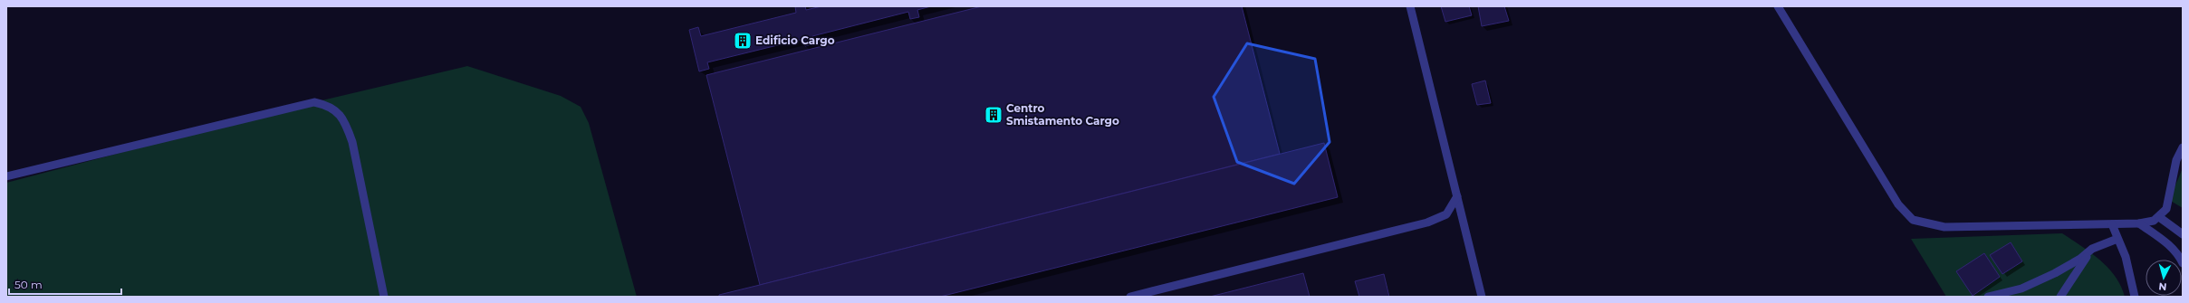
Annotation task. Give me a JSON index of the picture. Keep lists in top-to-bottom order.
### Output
{
  "places": {
    "building": ["Edificio Cargo", "Centro Smistamento Cargo"]
  },
  "scale_bar": "50 m",
  "north": "bottom"
}
